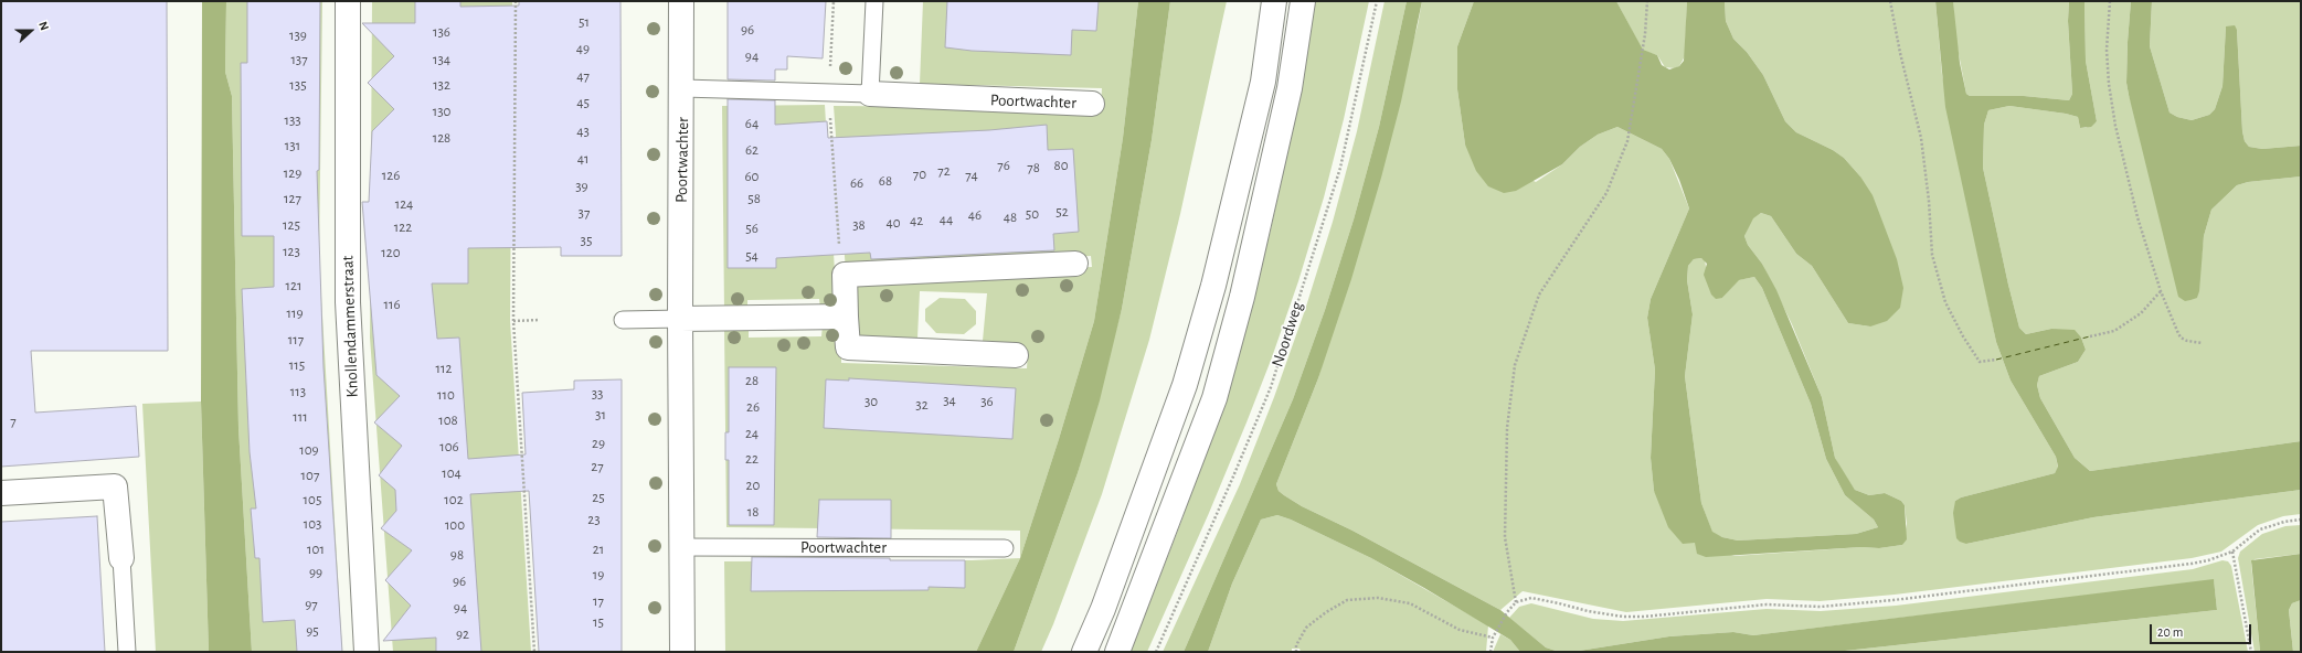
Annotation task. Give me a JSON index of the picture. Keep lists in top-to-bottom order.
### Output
{
  "streets": {
    "street": ["Poortwachter", "Knollendammerstraat"],
    "path": ["Noordweg"]
  },
  "house_numbers": [
    "51",
    "96",
    "136",
    "139",
    "49",
    "94",
    "137",
    "134",
    "47",
    "135",
    "132",
    "45",
    "130",
    "133",
    "64",
    "43",
    "128",
    "131",
    "62",
    "41",
    "76",
    "80",
    "78",
    "72",
    "129",
    "70",
    "126",
    "74",
    "60",
    "68",
    "66",
    "39",
    "127",
    "58",
    "124",
    "52",
    "37",
    "50",
    "46",
    "48",
    "44",
    "42",
    "40",
    "125",
    "38",
    "122",
    "56",
    "35",
    "123",
    "120",
    "54",
    "121",
    "116",
    "119",
    "117",
    "115",
    "112",
    "28",
    "113",
    "33",
    "110",
    "34",
    "30",
    "36",
    "32",
    "26",
    "31",
    "111",
    "108",
    "7",
    "24",
    "29",
    "106",
    "109",
    "22",
    "27",
    "104",
    "107",
    "20",
    "25",
    "105",
    "102",
    "18",
    "23",
    "103",
    "100",
    "101",
    "21",
    "98",
    "99",
    "19",
    "96",
    "17",
    "97",
    "94",
    "15",
    "95",
    "92"
  ],
  "scale_bar": "20 m",
  "north": "right"
}
